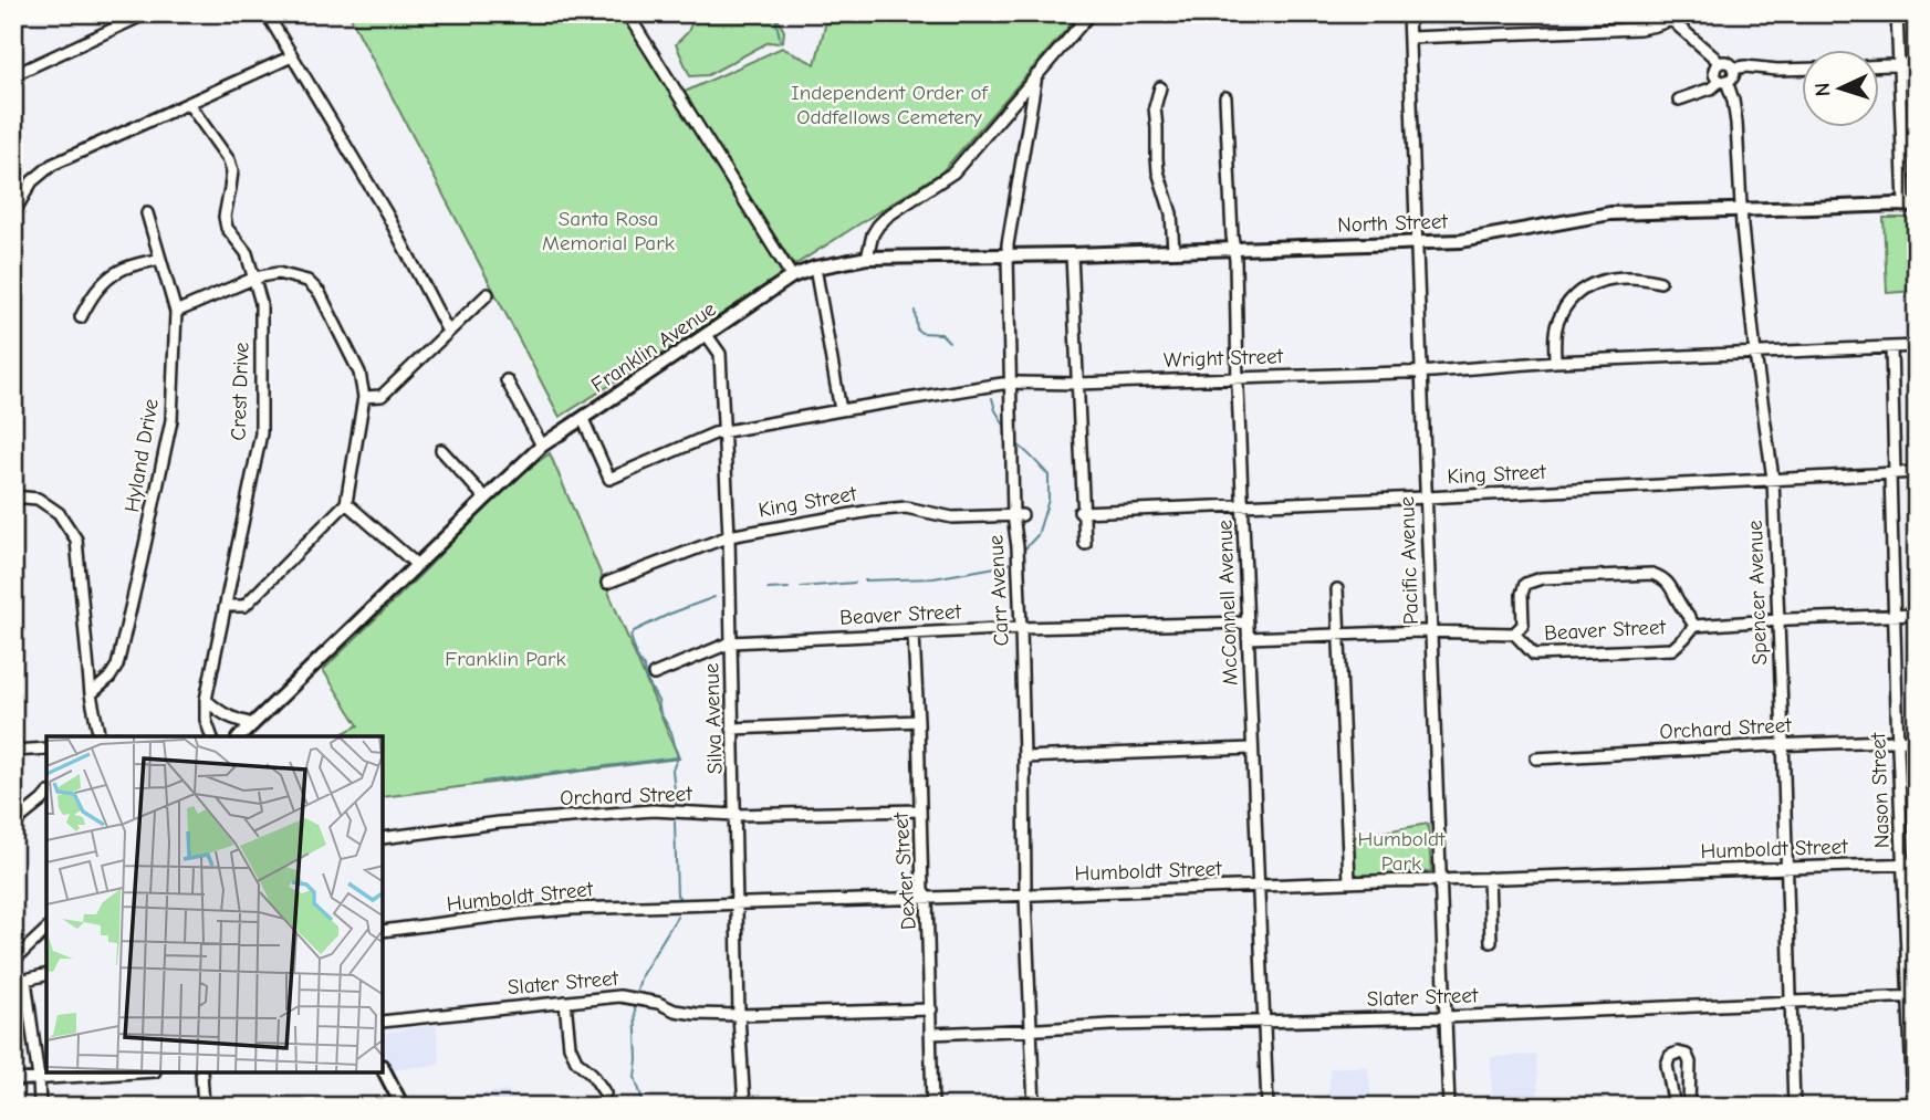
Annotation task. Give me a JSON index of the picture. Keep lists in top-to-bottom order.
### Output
{
  "streets": {
    "main road": ["North Street", "Franklin Avenue"],
    "street": [
      "Wright Street",
      "Crest Drive",
      "Hyland Drive",
      "King Street",
      "Pacific Avenue",
      "Carr Avenue",
      "Spencer Avenue",
      "McConnell Avenue",
      "Beaver Street",
      "Silva Avenue",
      "Orchard Street",
      "Nason Street",
      "Humboldt Street",
      "Dexter Street",
      "Slater Street"
    ]
  },
  "crossings": [
    ["North Street", "Franklin Avenue"],
    ["North Street", "Pacific Avenue"],
    ["North Street", "Carr Avenue"],
    ["North Street", "Spencer Avenue"],
    ["North Street", "McConnell Avenue"],
    ["Franklin Avenue", "Wright Street"],
    ["Franklin Avenue", "Silva Avenue"],
    ["Wright Street", "Pacific Avenue"],
    ["Wright Street", "Carr Avenue"],
    ["Wright Street", "Spencer Avenue"],
    ["Wright Street", "McConnell Avenue"],
    ["Wright Street", "Silva Avenue"],
    ["Wright Street", "Nason Street"],
    ["King Street", "Pacific Avenue"],
    ["King Street", "Carr Avenue"],
    ["King Street", "Spencer Avenue"],
    ["King Street", "McConnell Avenue"],
    ["King Street", "Silva Avenue"],
    ["King Street", "Nason Street"],
    ["Pacific Avenue", "Beaver Street"],
    ["Pacific Avenue", "Humboldt Street"],
    ["Pacific Avenue", "Slater Street"],
    ["Carr Avenue", "Beaver Street"],
    ["Carr Avenue", "Humboldt Street"],
    ["Carr Avenue", "Slater Street"],
    ["Spencer Avenue", "Beaver Street"],
    ["Spencer Avenue", "Orchard Street"],
    ["Spencer Avenue", "Humboldt Street"],
    ["Spencer Avenue", "Slater Street"],
    ["McConnell Avenue", "Beaver Street"],
    ["McConnell Avenue", "Humboldt Street"],
    ["McConnell Avenue", "Slater Street"],
    ["Beaver Street", "Silva Avenue"],
    ["Beaver Street", "Nason Street"],
    ["Beaver Street", "Dexter Street"],
    ["Silva Avenue", "Orchard Street"],
    ["Silva Avenue", "Humboldt Street"],
    ["Silva Avenue", "Slater Street"],
    ["Orchard Street", "Nason Street"],
    ["Orchard Street", "Dexter Street"],
    ["Nason Street", "Humboldt Street"],
    ["Nason Street", "Slater Street"],
    ["Humboldt Street", "Dexter Street"],
    ["Dexter Street", "Slater Street"]
  ],
  "parks": [
    "Independent Order of Oddfellows Cemetery",
    "Santa Rosa Memorial Park",
    "Franklin Park",
    "Humboldt Park"
  ],
  "north": "left"
}
